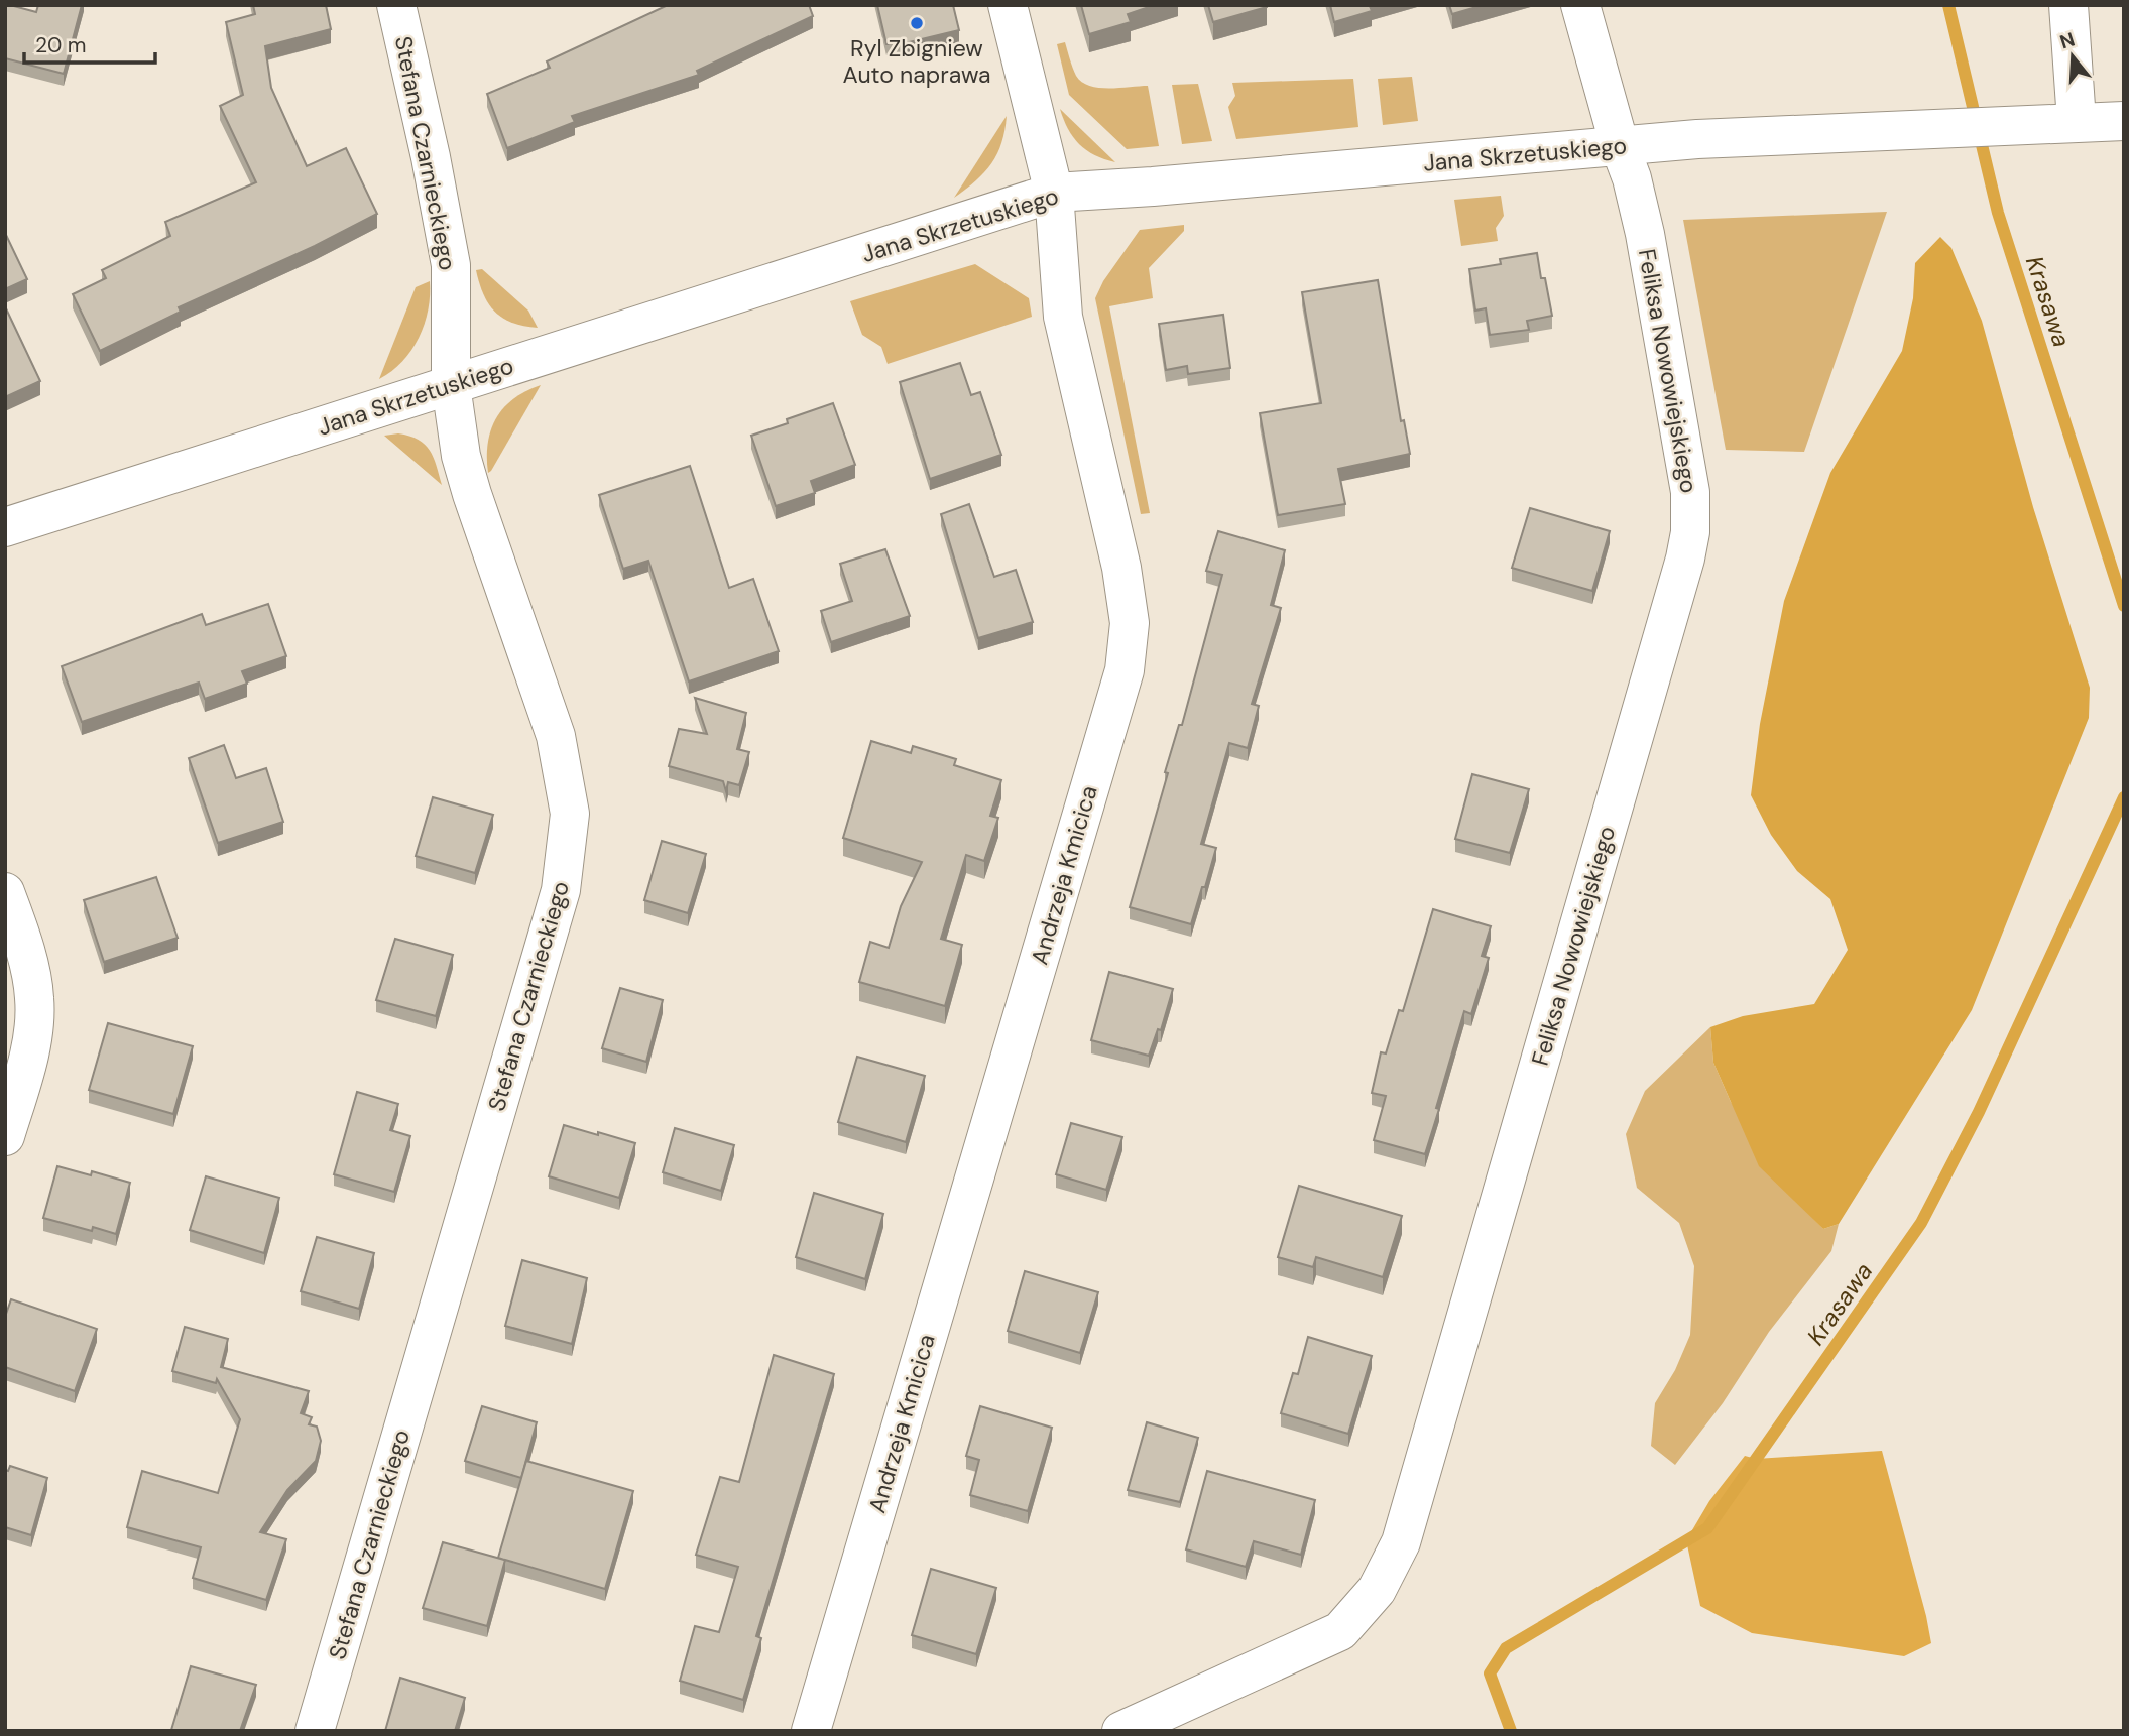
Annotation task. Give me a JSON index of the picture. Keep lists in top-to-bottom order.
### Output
{
  "streets": {
    "street": [
      "Stefana Czarnieckiego",
      "Jana Skrzetuskiego",
      "Feliksa Nowowiejskiego",
      "Andrzeja Kmicica"
    ]
  },
  "crossings": [
    ["Stefana Czarnieckiego", "Jana Skrzetuskiego"],
    ["Jana Skrzetuskiego", "Feliksa Nowowiejskiego"],
    ["Jana Skrzetuskiego", "Andrzeja Kmicica"]
  ],
  "water": ["Krasawa"],
  "places": ["Ryl Zbigniew Auto naprawa"],
  "scale_bar": "20 m",
  "north": "top"
}
